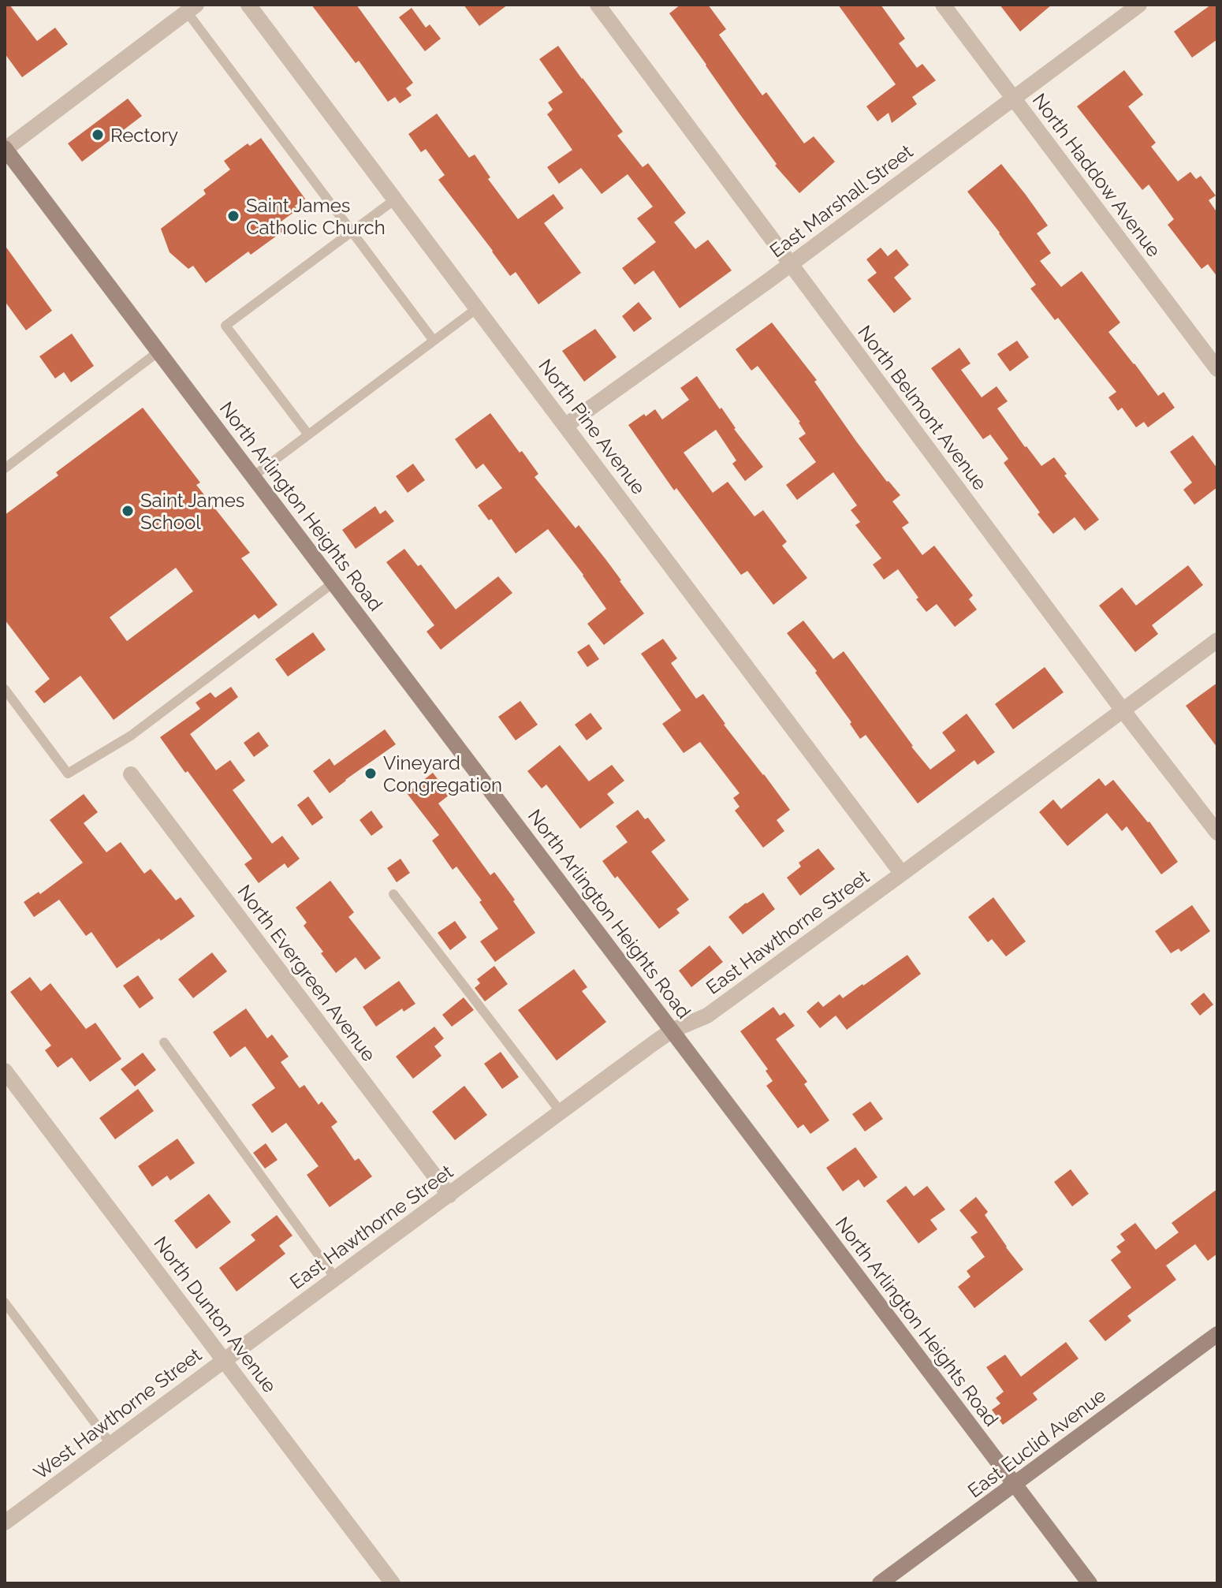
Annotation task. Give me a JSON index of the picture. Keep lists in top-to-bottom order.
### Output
{
  "streets": {
    "main road": ["North Arlington Heights Road", "East Euclid Avenue"],
    "street": [
      "North Haddow Avenue",
      "East Marshall Street",
      "North Belmont Avenue",
      "North Pine Avenue",
      "East Hawthorne Street",
      "North Evergreen Avenue",
      "North Dunton Avenue",
      "West Hawthorne Street"
    ]
  },
  "crossings": [
    ["North Haddow Avenue", "East Marshall Street"],
    ["East Marshall Street", "North Belmont Avenue"],
    ["East Marshall Street", "North Pine Avenue"],
    ["North Belmont Avenue", "East Hawthorne Street"],
    ["North Pine Avenue", "East Hawthorne Street"],
    ["North Arlington Heights Road", "East Hawthorne Street"],
    ["North Arlington Heights Road", "East Euclid Avenue"],
    ["East Hawthorne Street", "North Evergreen Avenue"],
    ["East Hawthorne Street", "North Dunton Avenue"],
    ["East Hawthorne Street", "West Hawthorne Street"],
    ["North Dunton Avenue", "West Hawthorne Street"]
  ],
  "places": [
    "Rectory",
    "Saint James Catholic Church",
    "Saint James School",
    "Vineyard Congregation"
  ]
}
